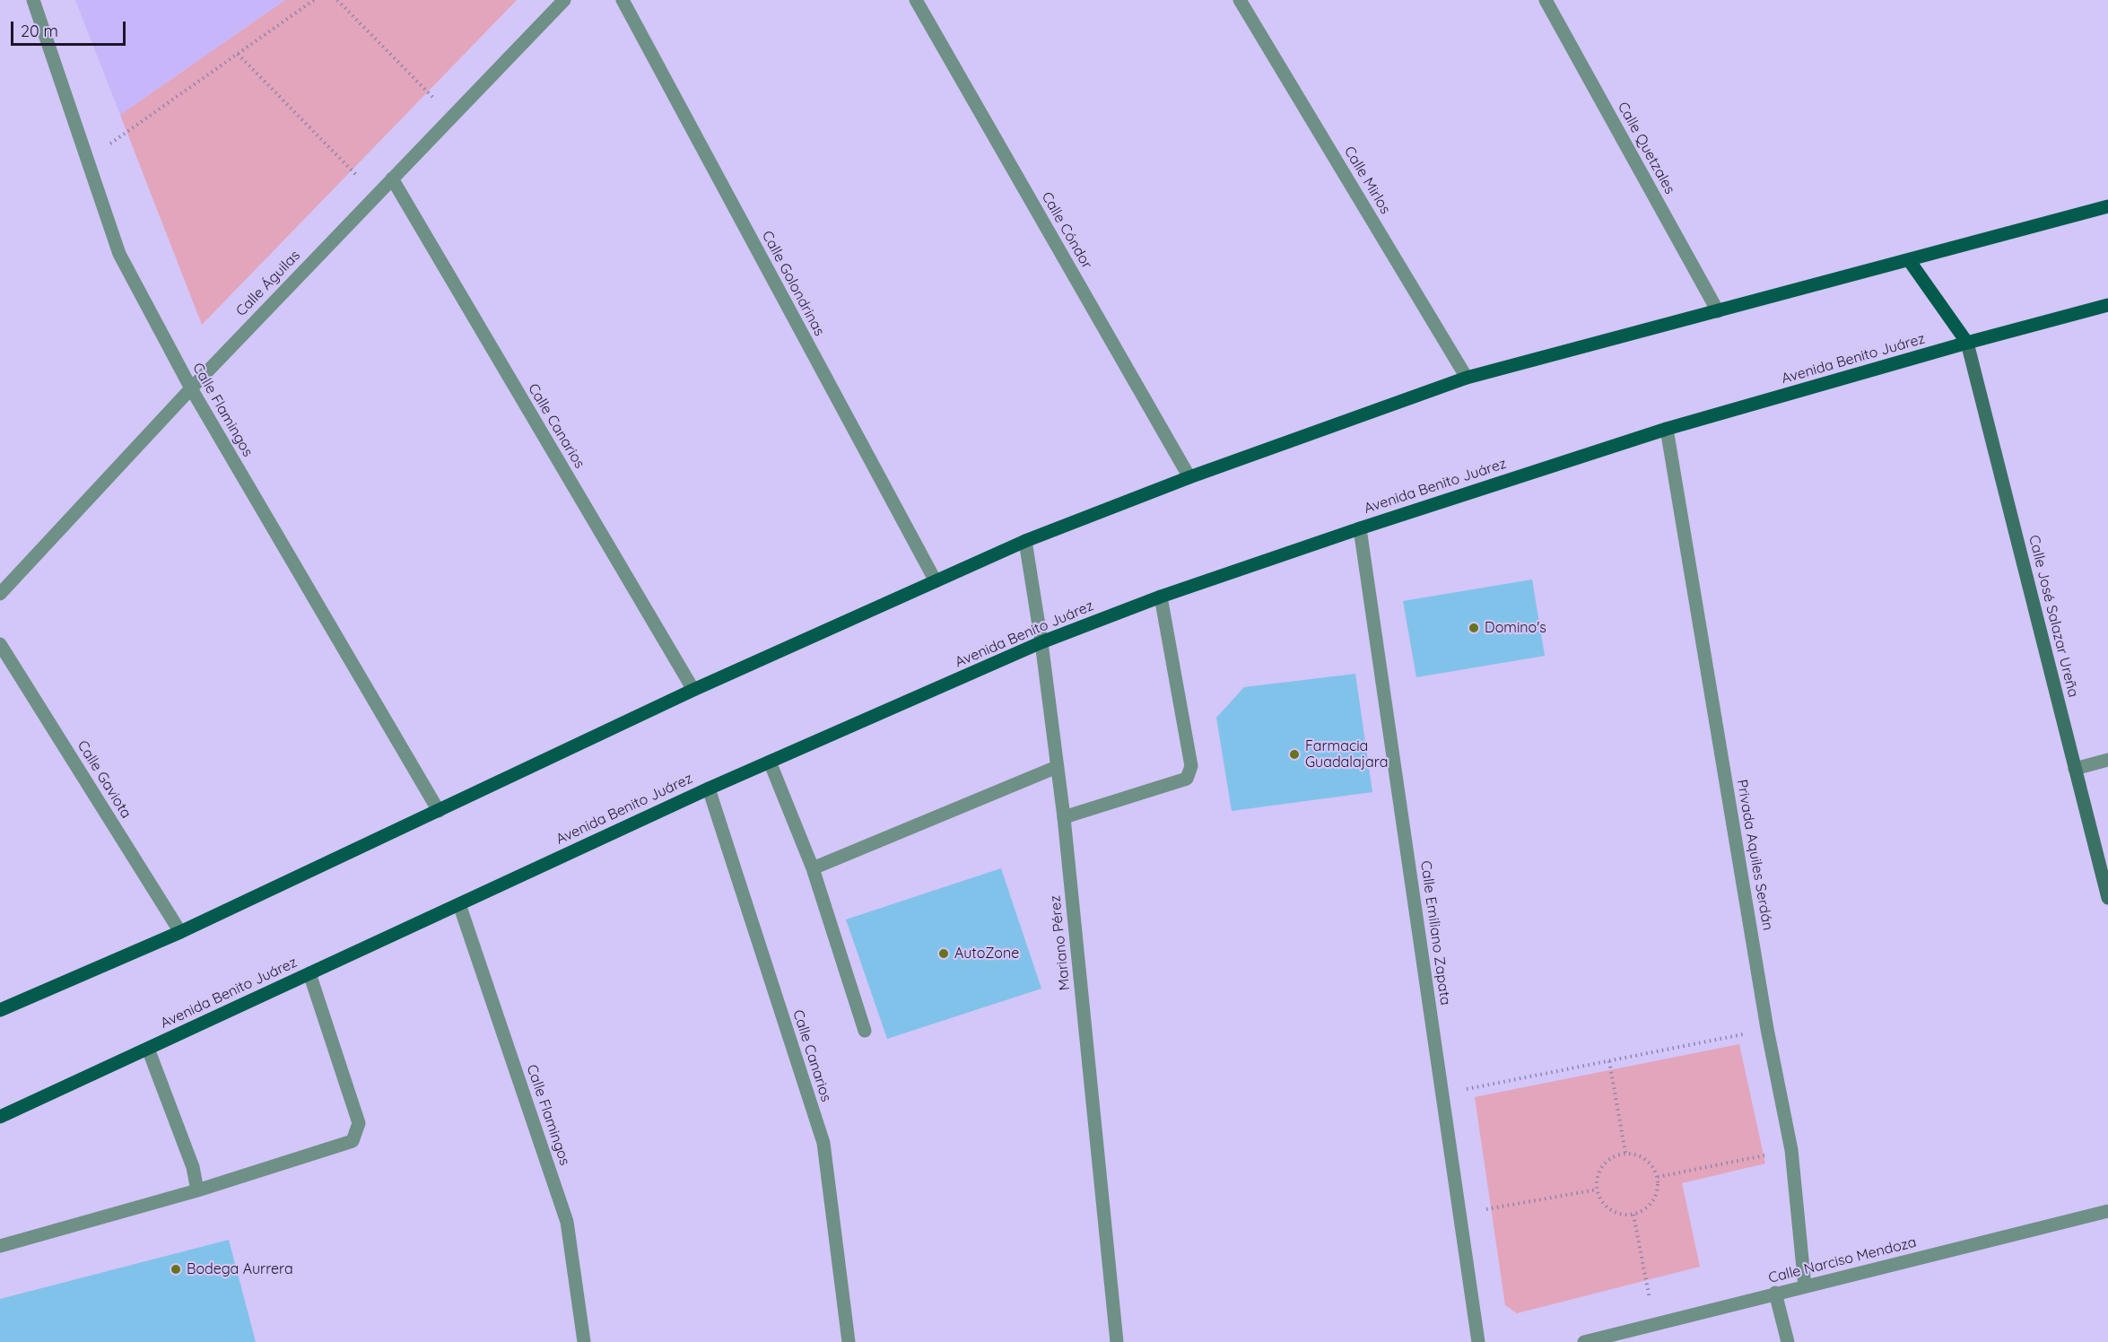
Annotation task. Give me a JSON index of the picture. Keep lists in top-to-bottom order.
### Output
{
  "streets": {
    "main road": ["Avenida Benito Juárez"],
    "street": [
      "Calle Quetzales",
      "Calle Mirlos",
      "Calle Cóndor",
      "Calle Águilas",
      "Calle Golondrinas",
      "Calle Flamingos",
      "Calle Canarios",
      "Calle José Salazar Ureña",
      "Calle Gaviota",
      "Privada Aquiles Serdán",
      "Calle Emiliano Zapata",
      "Mariano Pérez",
      "Calle Narciso Mendoza"
    ]
  },
  "crossings": [
    ["Calle Águilas", "Calle Flamingos"],
    ["Calle Águilas", "Calle Canarios"],
    ["Avenida Benito Juárez", "Calle Flamingos"],
    ["Avenida Benito Juárez", "Calle Canarios"],
    ["Avenida Benito Juárez", "Calle José Salazar Ureña"],
    ["Avenida Benito Juárez", "Privada Aquiles Serdán"],
    ["Avenida Benito Juárez", "Calle Emiliano Zapata"],
    ["Avenida Benito Juárez", "Mariano Pérez"],
    ["Privada Aquiles Serdán", "Calle Narciso Mendoza"]
  ],
  "places": [
    "Domino's",
    "Farmacia Guadalajara",
    "AutoZone",
    "Bodega Aurrera"
  ],
  "scale_bar": "20 m"
}
